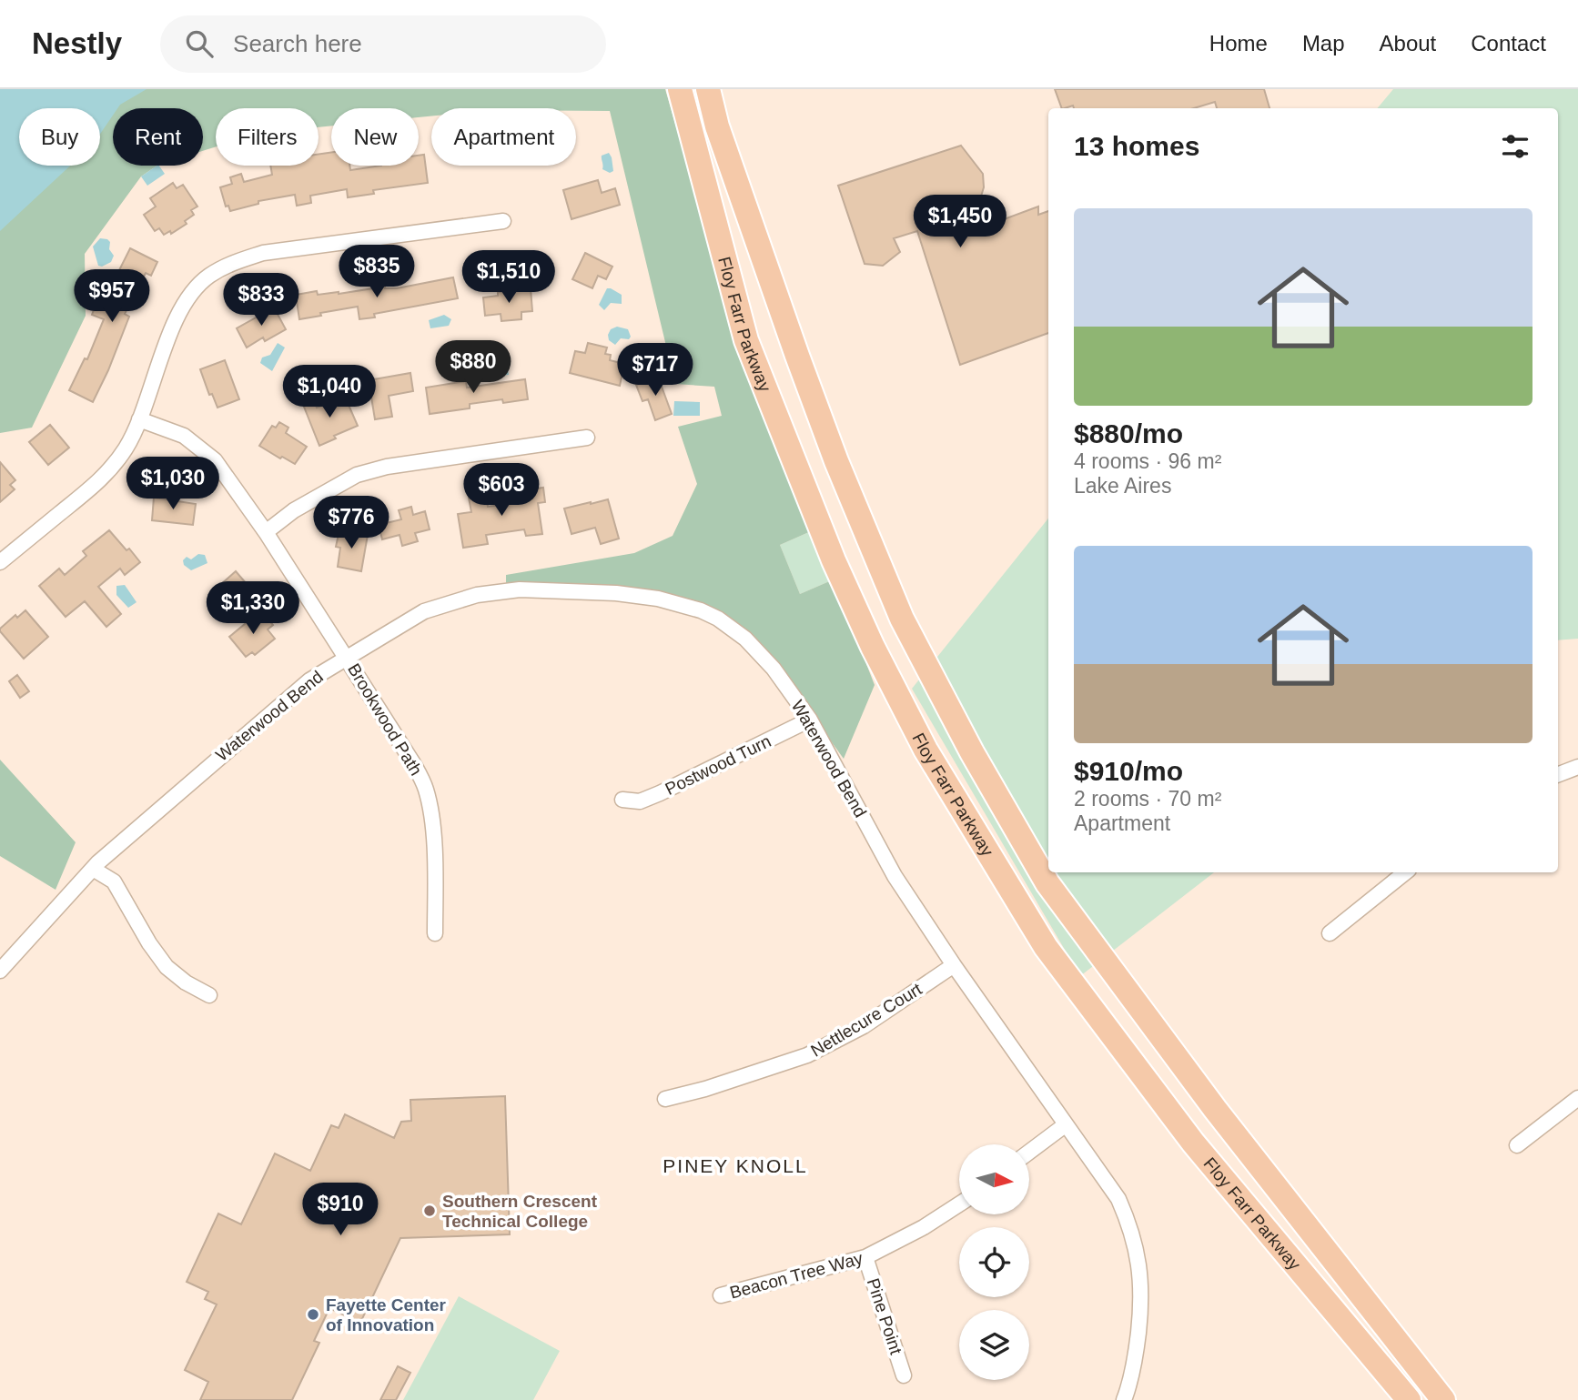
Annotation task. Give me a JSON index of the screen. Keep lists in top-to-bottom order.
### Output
{
  "streets": {
    "main road": ["Floy Farr Parkway"],
    "street": [
      "Waterwood Bend",
      "Brookwood Path",
      "Postwood Turn",
      "Nettlecure Court",
      "Beacon Tree Way",
      "Pine Point"
    ]
  },
  "crossings": [
    ["Waterwood Bend", "Brookwood Path"],
    ["Waterwood Bend", "Postwood Turn"],
    ["Waterwood Bend", "Nettlecure Court"],
    ["Beacon Tree Way", "Pine Point"]
  ],
  "districts": ["PINEY KNOLL"],
  "places": ["Southern Crescent Technical College", "Fayette Center of Innovation"],
  "north": "right",
  "page": {
    "header": "Nestly",
    "search": "Search here",
    "nav": [
      "Home",
      "Map",
      "About",
      "Contact"
    ],
    "chip": [
      "Buy",
      "Rent",
      "Filters",
      "New",
      "Apartment"
    ],
    "heading": "13 homes",
    "list": [
      {
        "name": "$880/mo",
        "note": "4 rooms · 96 m² · Lake Aires"
      },
      {
        "name": "$910/mo",
        "note": "2 rooms · 70 m² · Apartment"
      }
    ],
    "price": [
      "$1,450",
      "$835",
      "$1,510",
      "$957",
      "$833",
      "$880",
      "$717",
      "$1,040",
      "$1,030",
      "$603",
      "$776",
      "$1,330",
      "$910"
    ]
  }
}
